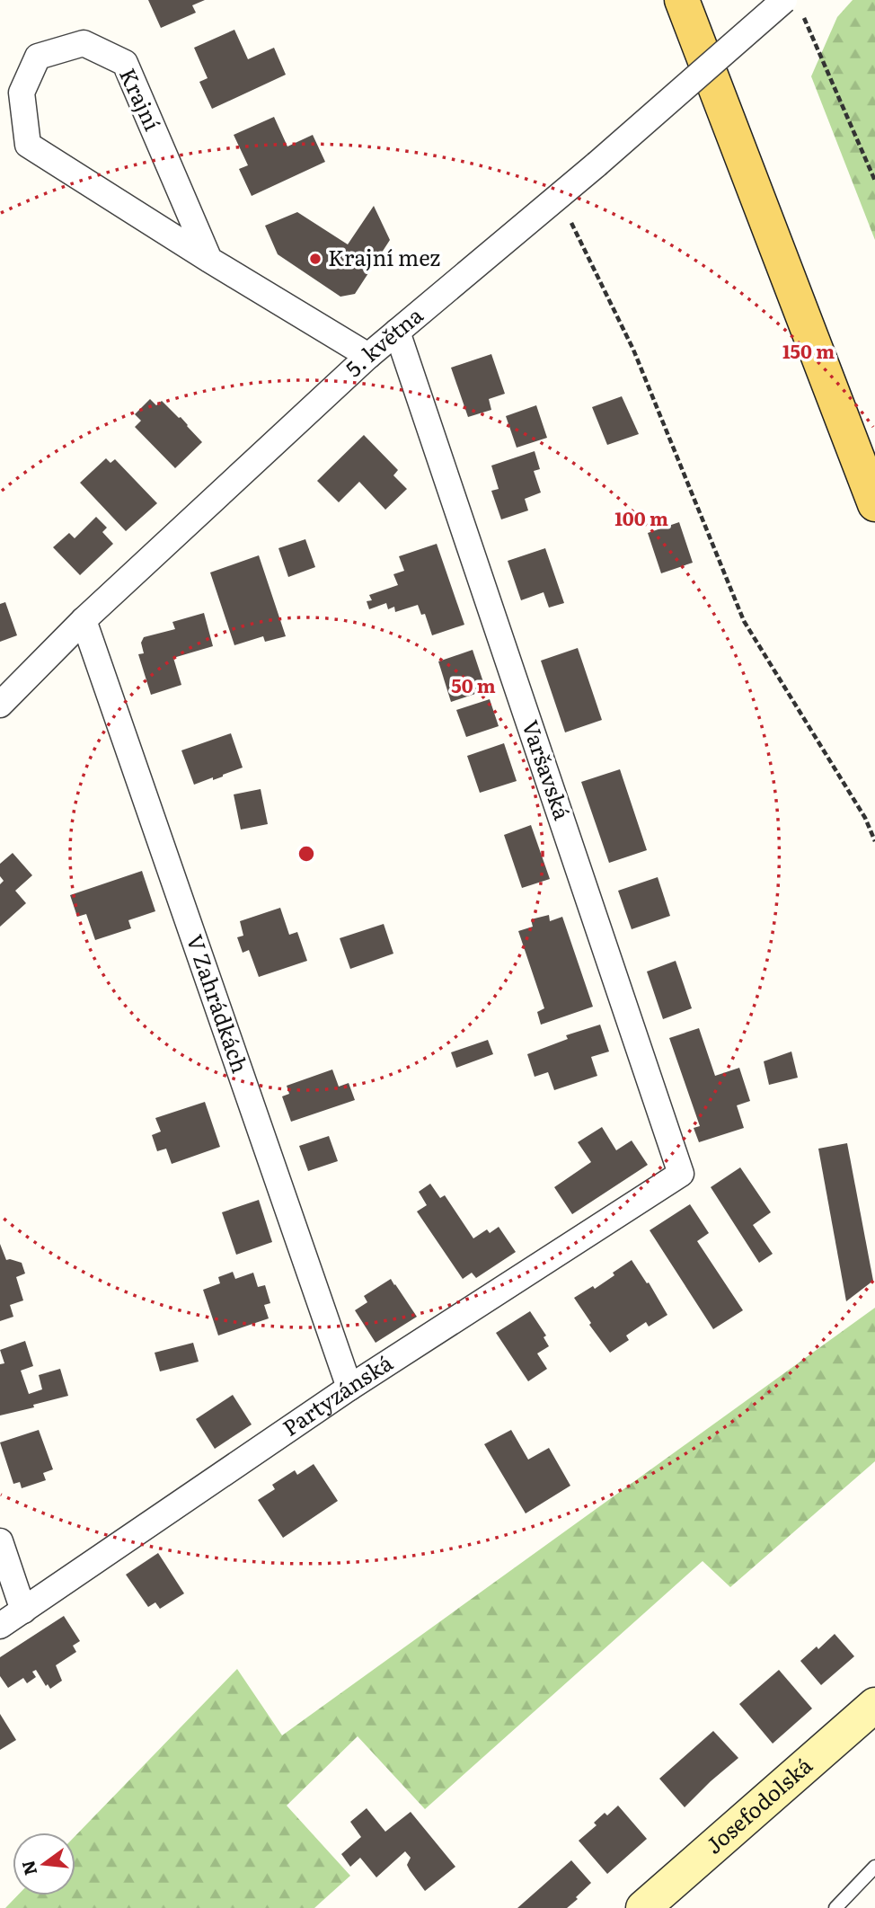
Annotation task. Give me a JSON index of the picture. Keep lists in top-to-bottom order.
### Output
{
  "streets": {
    "main road": ["Josefodolská"],
    "street": [
      "Krajní",
      "5. května",
      "Varšavská",
      "V Zahrádkách",
      "Partyzánská"
    ]
  },
  "crossings": [
    ["Krajní", "5. května"],
    ["5. května", "Varšavská"],
    ["5. května", "V Zahrádkách"],
    ["Varšavská", "Partyzánská"],
    ["V Zahrádkách", "Partyzánská"]
  ],
  "places": ["Krajní mez"],
  "north": "left",
  "rings": ["150 m", "100 m", "50 m"]
}
